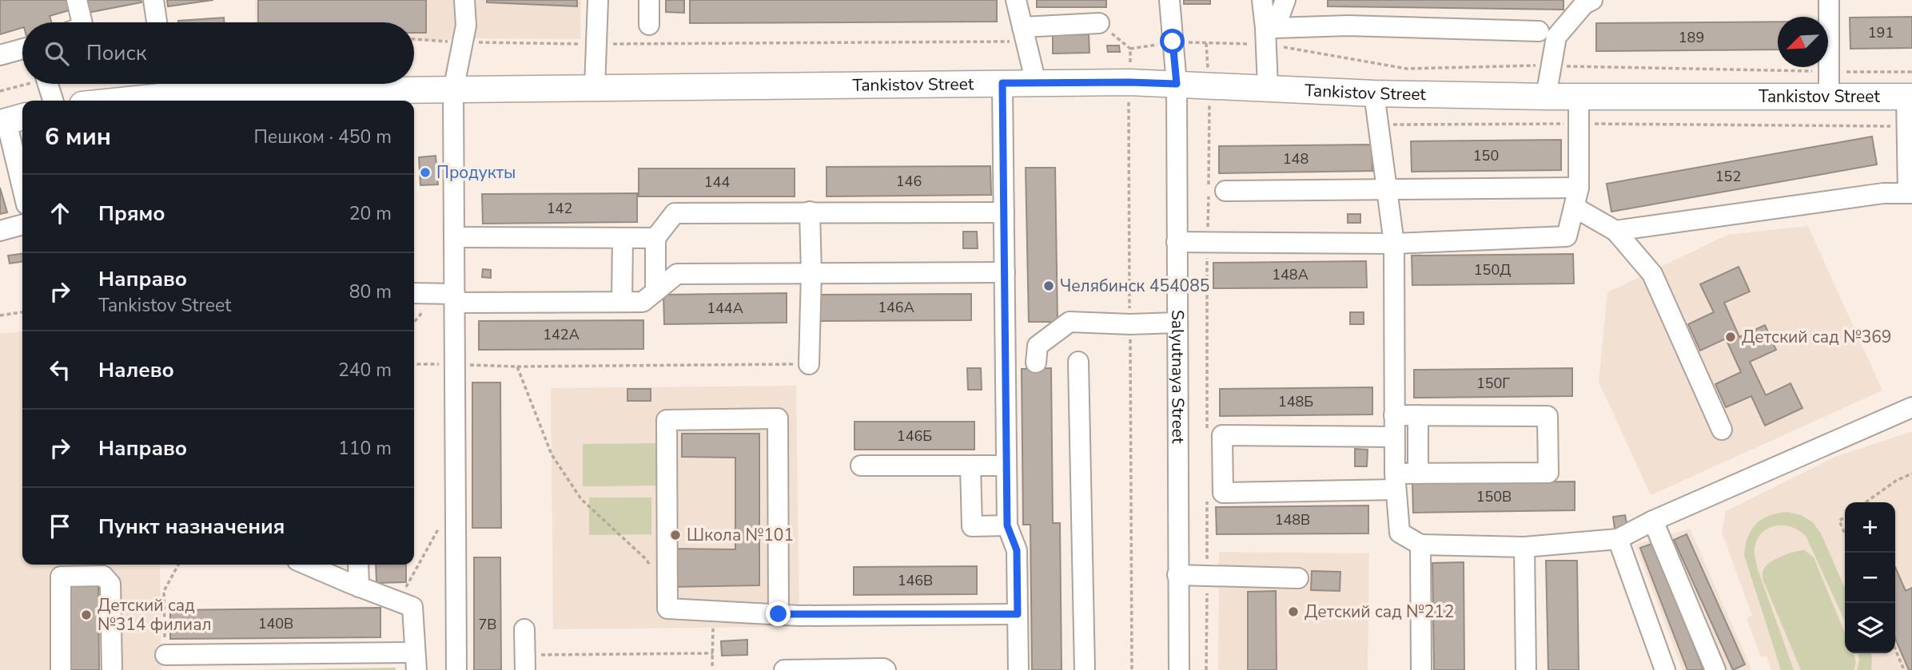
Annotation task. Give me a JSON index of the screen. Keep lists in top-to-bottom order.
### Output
{
  "streets": {
    "main road": ["Tankistov Street"],
    "street": ["Salyutnaya Street"]
  },
  "crossings": [
    ["Tankistov Street", "Salyutnaya Street"]
  ],
  "places": [
    "Продукты",
    "Челябинск 454085",
    "Детский сад №369",
    "Школа №101",
    "Детский сад №212",
    "Детский сад №314 филиал"
  ],
  "house_numbers": [
    "191",
    "189",
    "150",
    "148",
    "152",
    "146",
    "144",
    "142",
    "150Д",
    "148А",
    "146А",
    "144А",
    "142А",
    "150Г",
    "148Б",
    "146Б",
    "150В",
    "148В",
    "146В",
    "140В",
    "7В"
  ],
  "north": "bottom left",
  "page": {
    "search": "Поиск",
    "heading": ["6 мин", "Пешком · 450 m"],
    "list": [
      ["Прямо", "20 m"],
      ["Направо", "Tankistov Street", "80 m"],
      ["Налево", "240 m"],
      ["Направо", "110 m"],
      "Пункт назначения"
    ],
    "map_buttons": ["+", "−"]
  }
}
